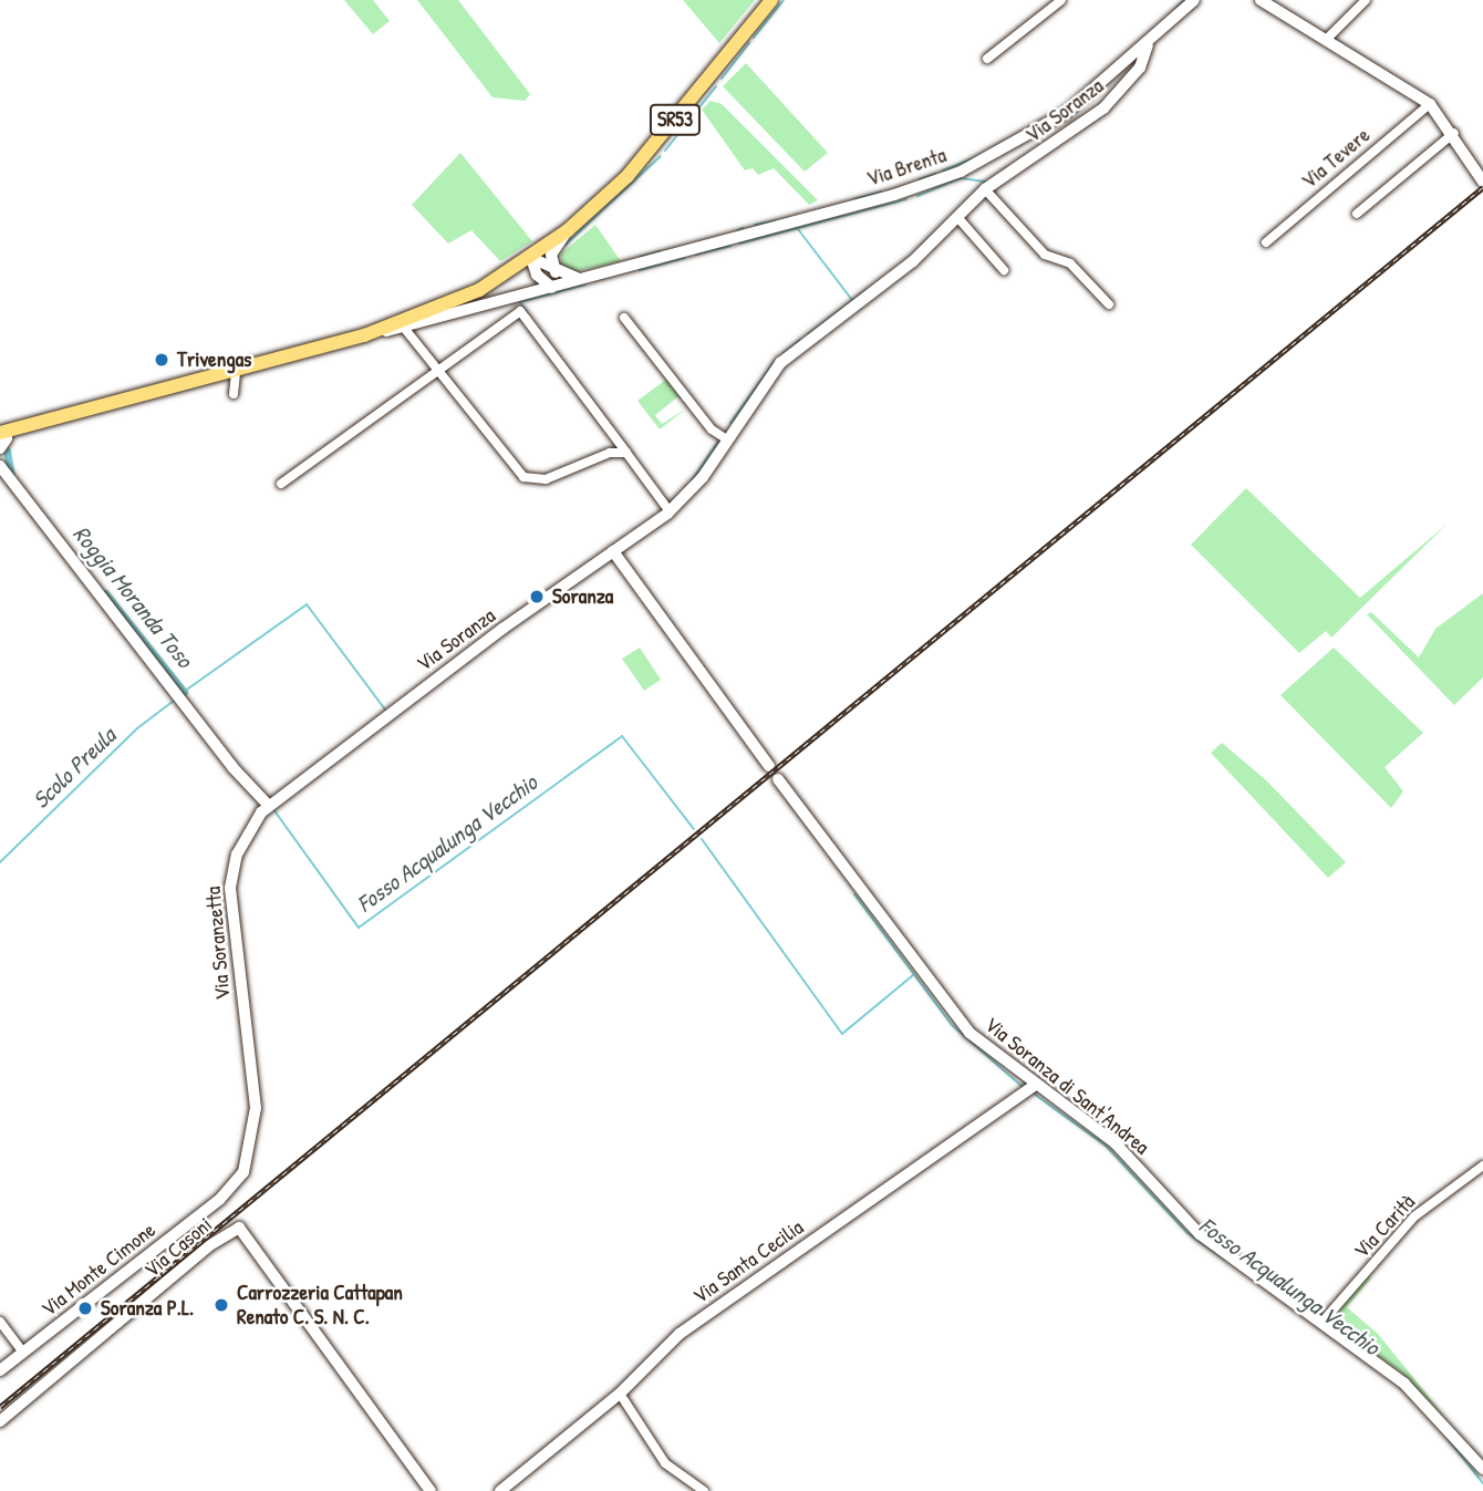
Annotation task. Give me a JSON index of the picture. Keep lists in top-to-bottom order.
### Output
{
  "streets": {
    "main road": ["SR53", "Via Brenta"],
    "street": [
      "Via Soranza",
      "Via Tevere",
      "Via Soranzetta",
      "Via Soranza di Sant'Andrea",
      "Via Carità",
      "Via Casoni",
      "Via Santa Cecilia",
      "Via Monte Cimone"
    ]
  },
  "crossings": [
    ["Via Soranza", "Via Brenta"],
    ["Via Soranza", "Via Soranzetta"],
    ["SR53", "Via Brenta"],
    ["Via Soranzetta", "Via Monte Cimone"],
    ["Via Soranza di Sant'Andrea", "Via Carità"],
    ["Via Soranza di Sant'Andrea", "Via Santa Cecilia"]
  ],
  "water": ["Roggia Moranda Toso", "Scolo Preula", "Fosso Acqualunga Vecchio"],
  "places": [
    "Trivengas",
    "Soranza",
    "Carrozzeria Cattapan Renato C. S. N. C.",
    "Soranza P.L."
  ]
}
